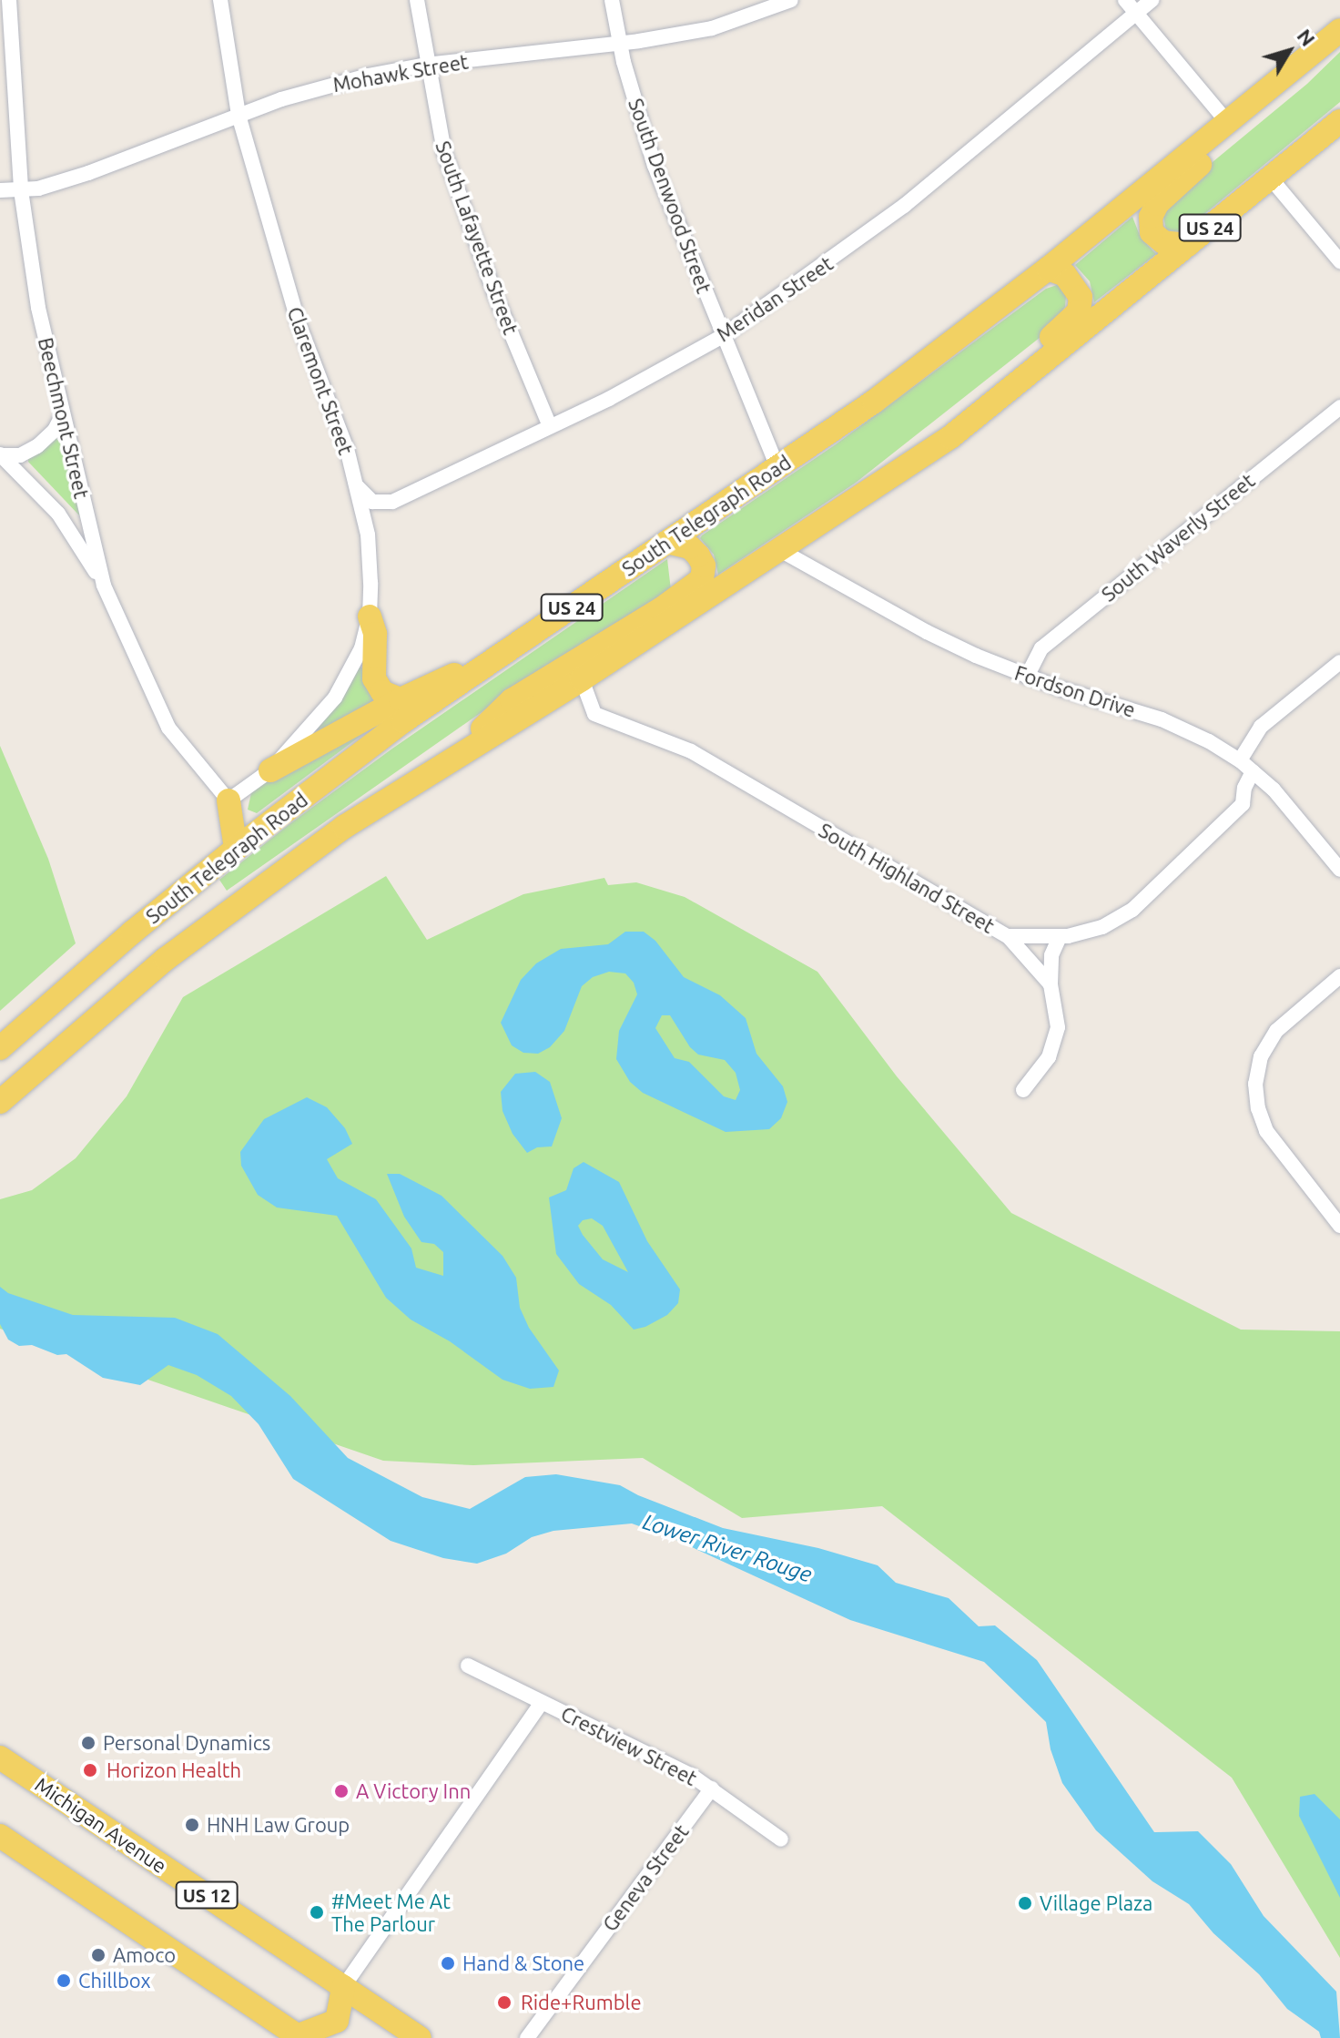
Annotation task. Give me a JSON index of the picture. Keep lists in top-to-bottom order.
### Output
{
  "streets": {
    "main road": [
      "US 24",
      "South Telegraph Road",
      "Michigan Avenue",
      "US 12"
    ],
    "street": [
      "Mohawk Street",
      "South Denwood Street",
      "South Lafayette Street",
      "Meridan Street",
      "Claremont Street",
      "Beechmont Street",
      "South Waverly Street",
      "Fordson Drive",
      "South Highland Street",
      "Crestview Street",
      "Geneva Street"
    ]
  },
  "crossings": [
    ["Mohawk Street", "South Denwood Street"],
    ["Mohawk Street", "South Lafayette Street"],
    ["Mohawk Street", "Claremont Street"],
    ["Mohawk Street", "Beechmont Street"],
    ["South Denwood Street", "Meridan Street"],
    ["South Denwood Street", "South Telegraph Road"],
    ["South Lafayette Street", "Meridan Street"],
    ["Meridan Street", "Claremont Street"],
    ["Claremont Street", "Beechmont Street"],
    ["South Telegraph Road", "Fordson Drive"],
    ["South Telegraph Road", "South Highland Street"],
    ["South Waverly Street", "Fordson Drive"],
    ["Fordson Drive", "South Highland Street"],
    ["Crestview Street", "Geneva Street"]
  ],
  "water": ["Lower River Rouge"],
  "places": [
    "Personal Dynamics",
    "Horizon Health",
    "A Victory Inn",
    "HNH Law Group",
    "Village Plaza",
    "#Meet Me At The Parlour",
    "Amoco",
    "Hand & Stone",
    "Chillbox",
    "Ride+Rumble"
  ],
  "north": "top right"
}
